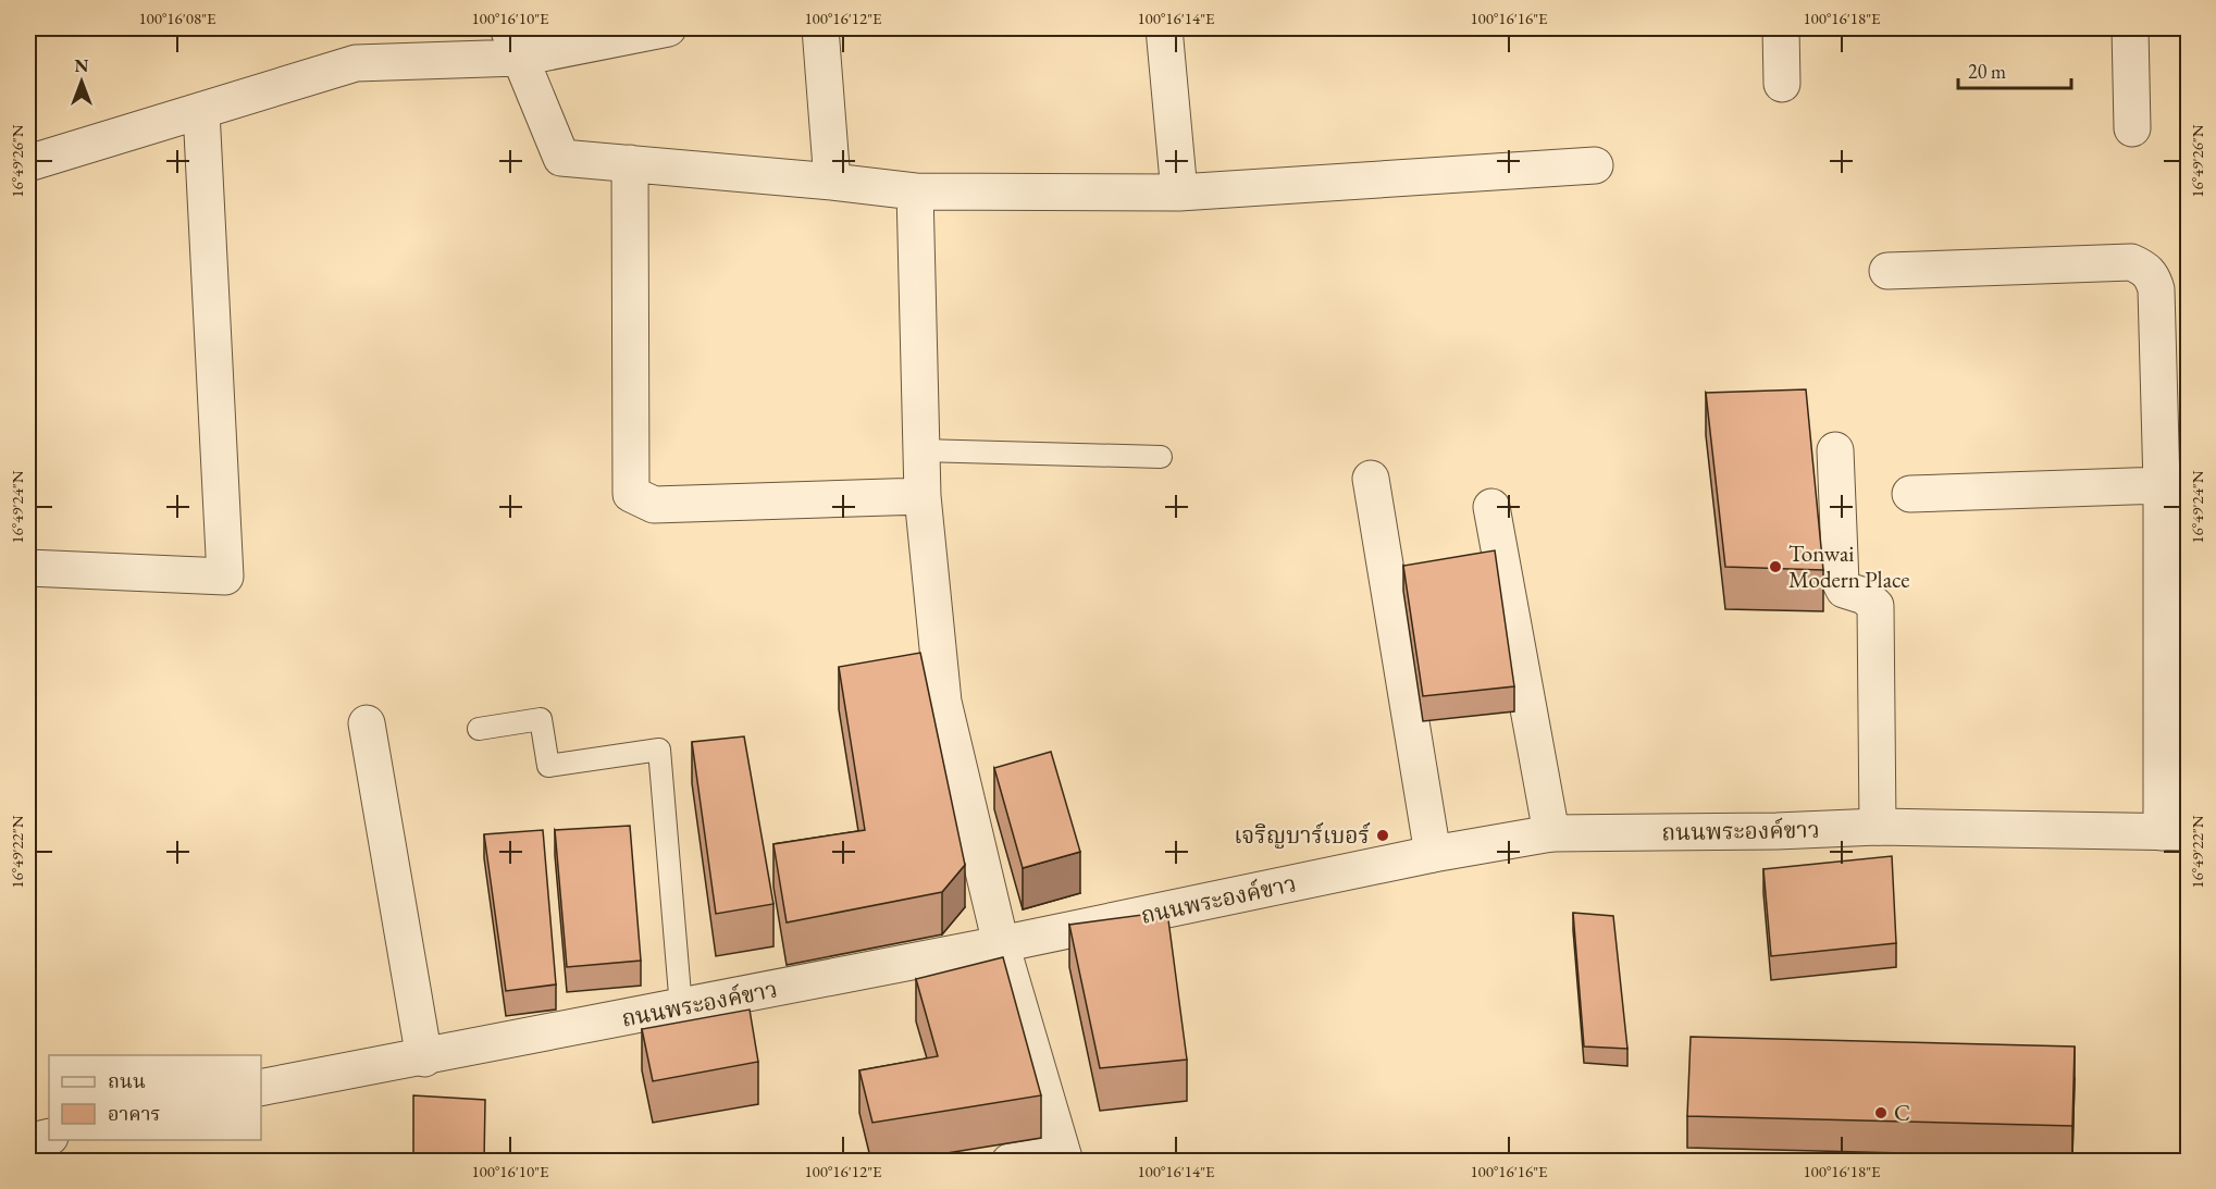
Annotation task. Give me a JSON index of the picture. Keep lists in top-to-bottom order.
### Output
{
  "streets": {
    "street": ["ถนนพระองค์ขาว"]
  },
  "places": ["Tonwai Modern Place", "เจริญบาร์เบอร์", "C"],
  "legend": ["ถนน", "อาคาร"],
  "scale_bar": "20 m",
  "north": "top",
  "coordinates": [
    "100°16'08\"E",
    "100°16'10\"E",
    "100°16'12\"E",
    "100°16'14\"E",
    "100°16'16\"E",
    "100°16'18\"E",
    "16°49'26\"N",
    "16°49'24\"N",
    "16°49'22\"N"
  ]
}
